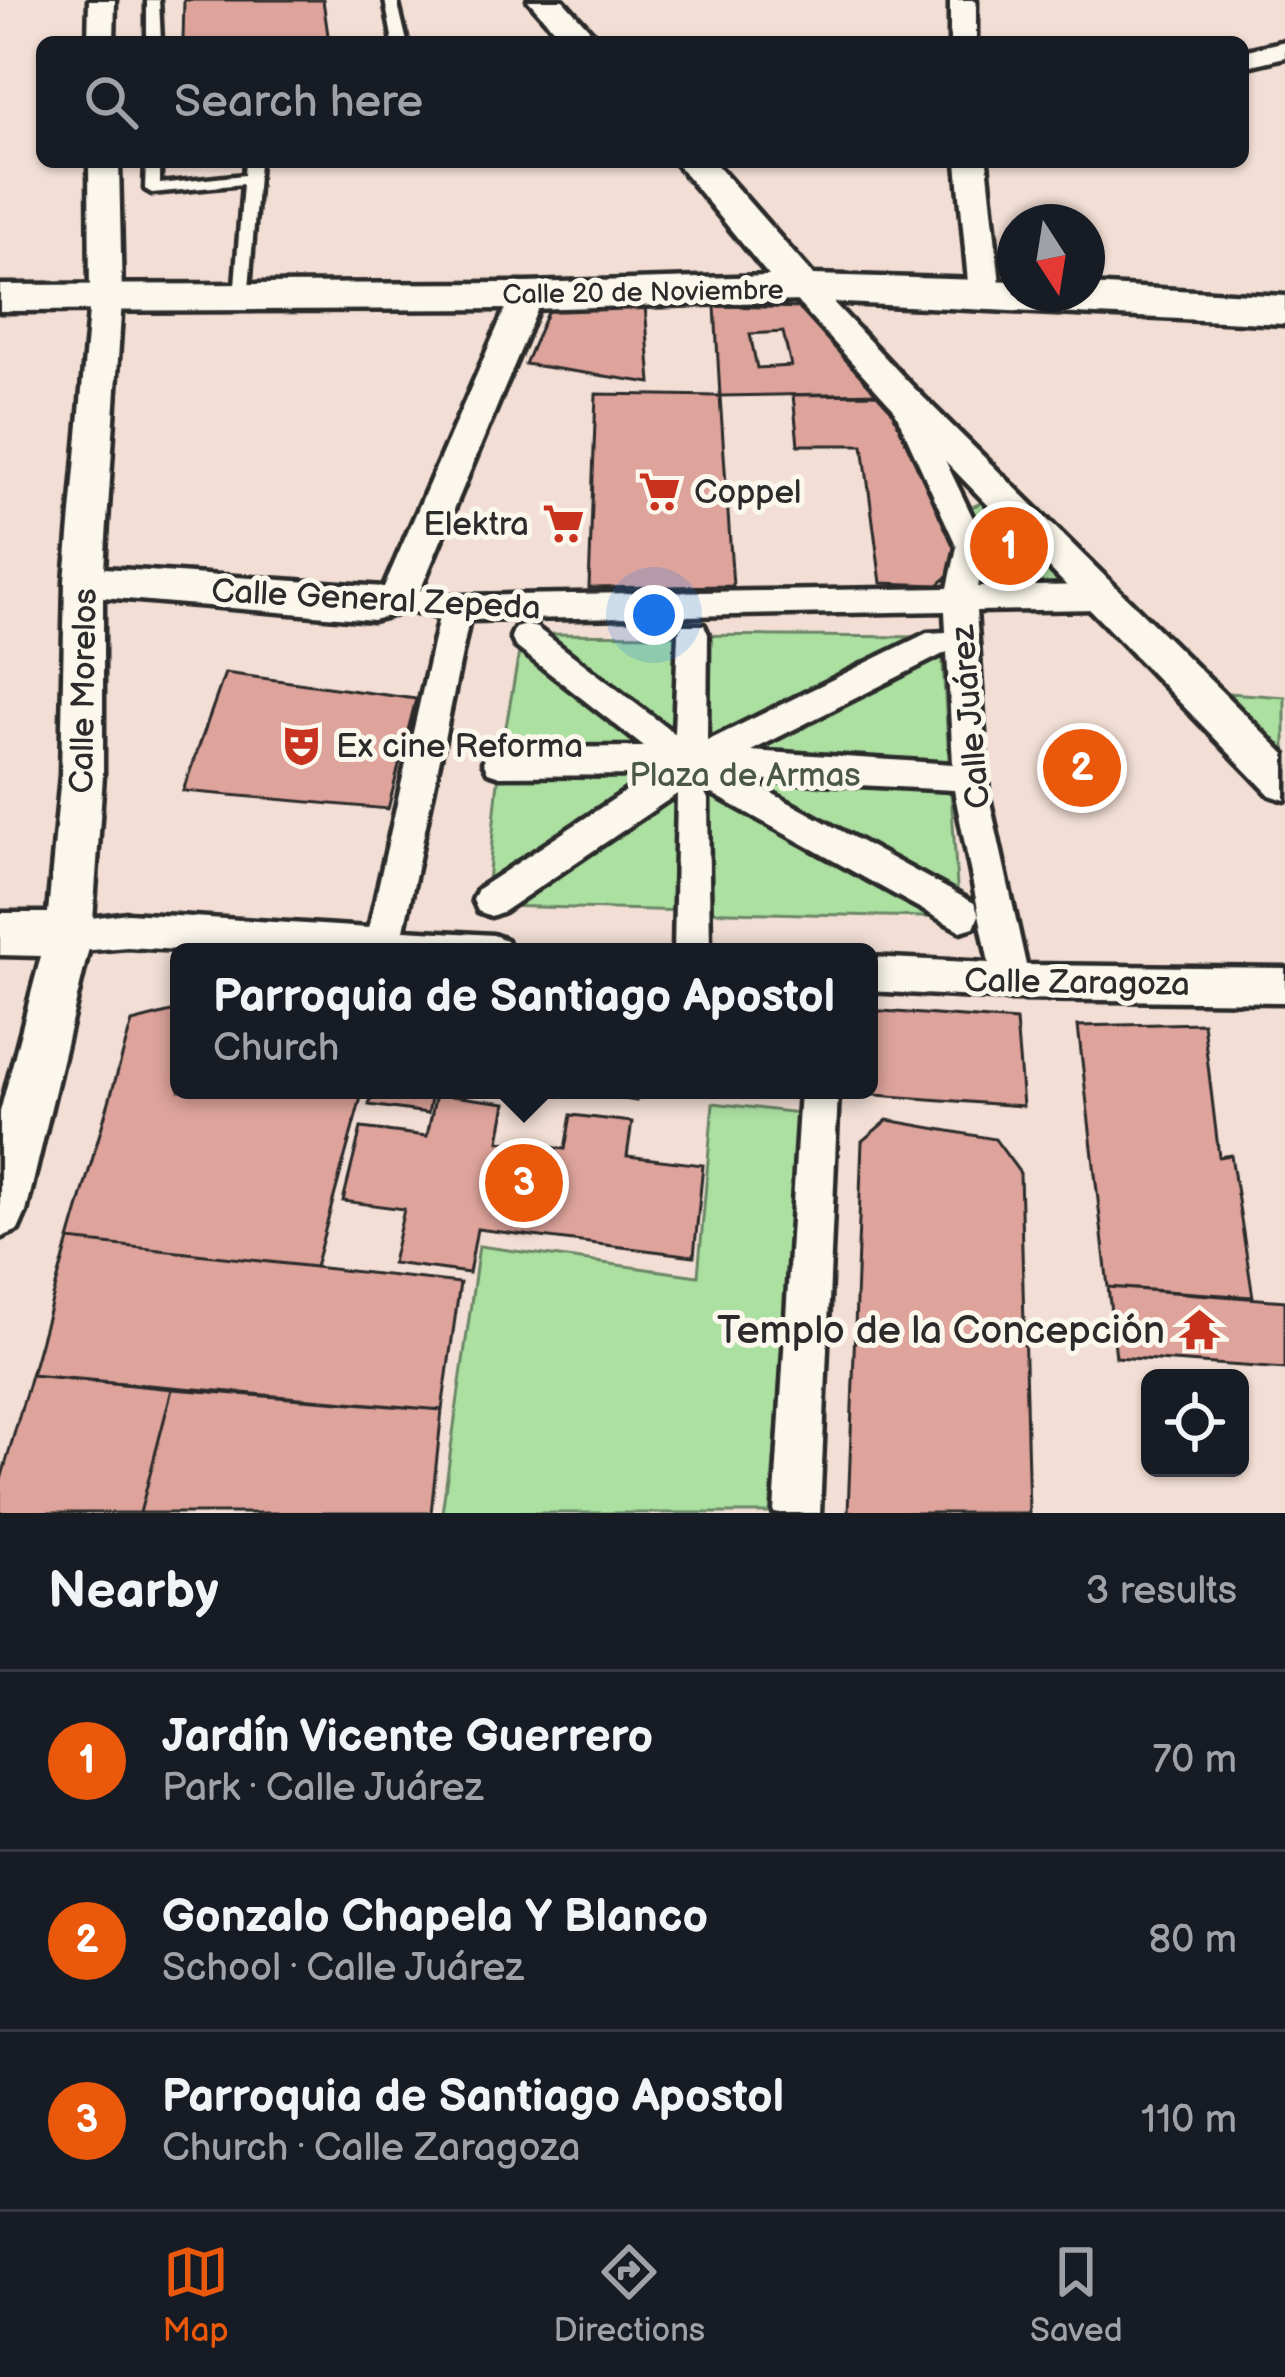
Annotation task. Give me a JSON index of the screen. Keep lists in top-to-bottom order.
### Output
{
  "streets": {
    "street": [
      "Calle 20 de Noviembre",
      "Calle General Zepeda",
      "Calle Morelos",
      "Calle Juárez",
      "Calle Zaragoza"
    ]
  },
  "crossings": [
    ["Calle 20 de Noviembre", "Calle Morelos"],
    ["Calle General Zepeda", "Calle Morelos"],
    ["Calle General Zepeda", "Calle Juárez"],
    ["Calle Juárez", "Calle Zaragoza"]
  ],
  "parks": ["Plaza de Armas"],
  "places": {
    "supermarket": ["Coppel", "Elektra"],
    "theatre": ["Ex cine Reforma"],
    "temple": ["Templo de la Concepción"]
  },
  "north": "bottom",
  "page": {
    "search": "Search here",
    "pins": ["1", "2", "3"],
    "popup": ["Parroquia de Santiago Apostol", "Church"],
    "heading": ["Nearby", "3 results"],
    "list": [
      {
        "mark": "1",
        "name": "Jardín Vicente Guerrero",
        "note": "Park · Calle Juárez",
        "value": "70 m"
      },
      {
        "mark": "2",
        "name": "Gonzalo Chapela Y Blanco",
        "note": "School · Calle Juárez",
        "value": "80 m"
      },
      {
        "mark": "3",
        "name": "Parroquia de Santiago Apostol",
        "note": "Church · Calle Zaragoza",
        "value": "110 m"
      }
    ],
    "nav": ["Map", "Directions", "Saved"]
  }
}
